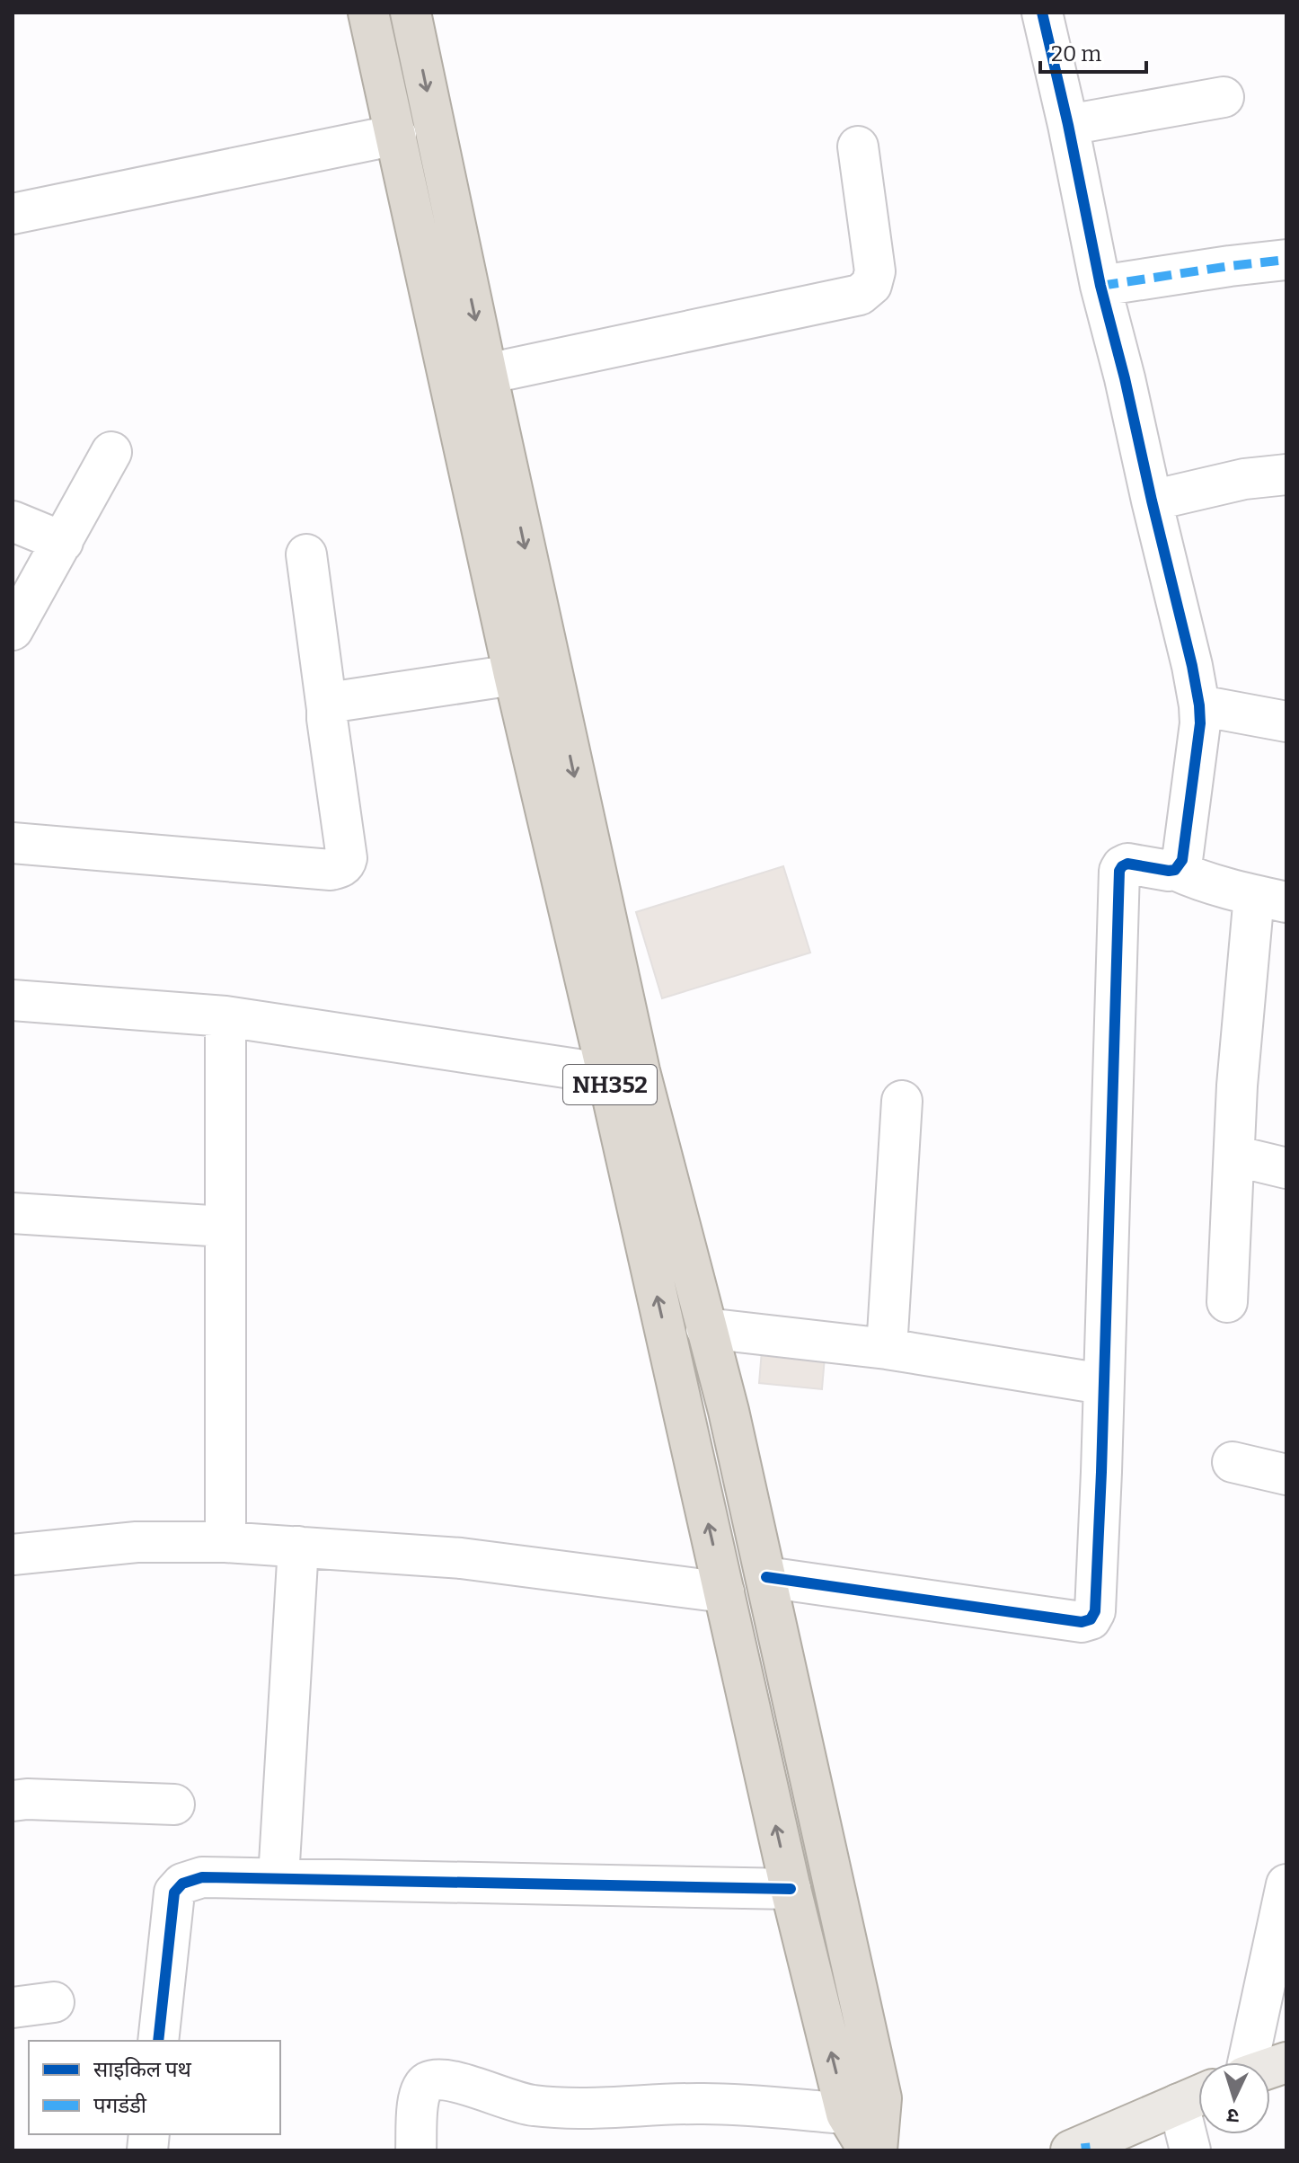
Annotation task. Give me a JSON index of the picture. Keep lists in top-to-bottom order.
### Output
{
  "streets": {
    "highway": ["NH352"]
  },
  "legend": ["साइकिल पथ", "पगडंडी"],
  "scale_bar": "20 m",
  "north": "bottom"
}
